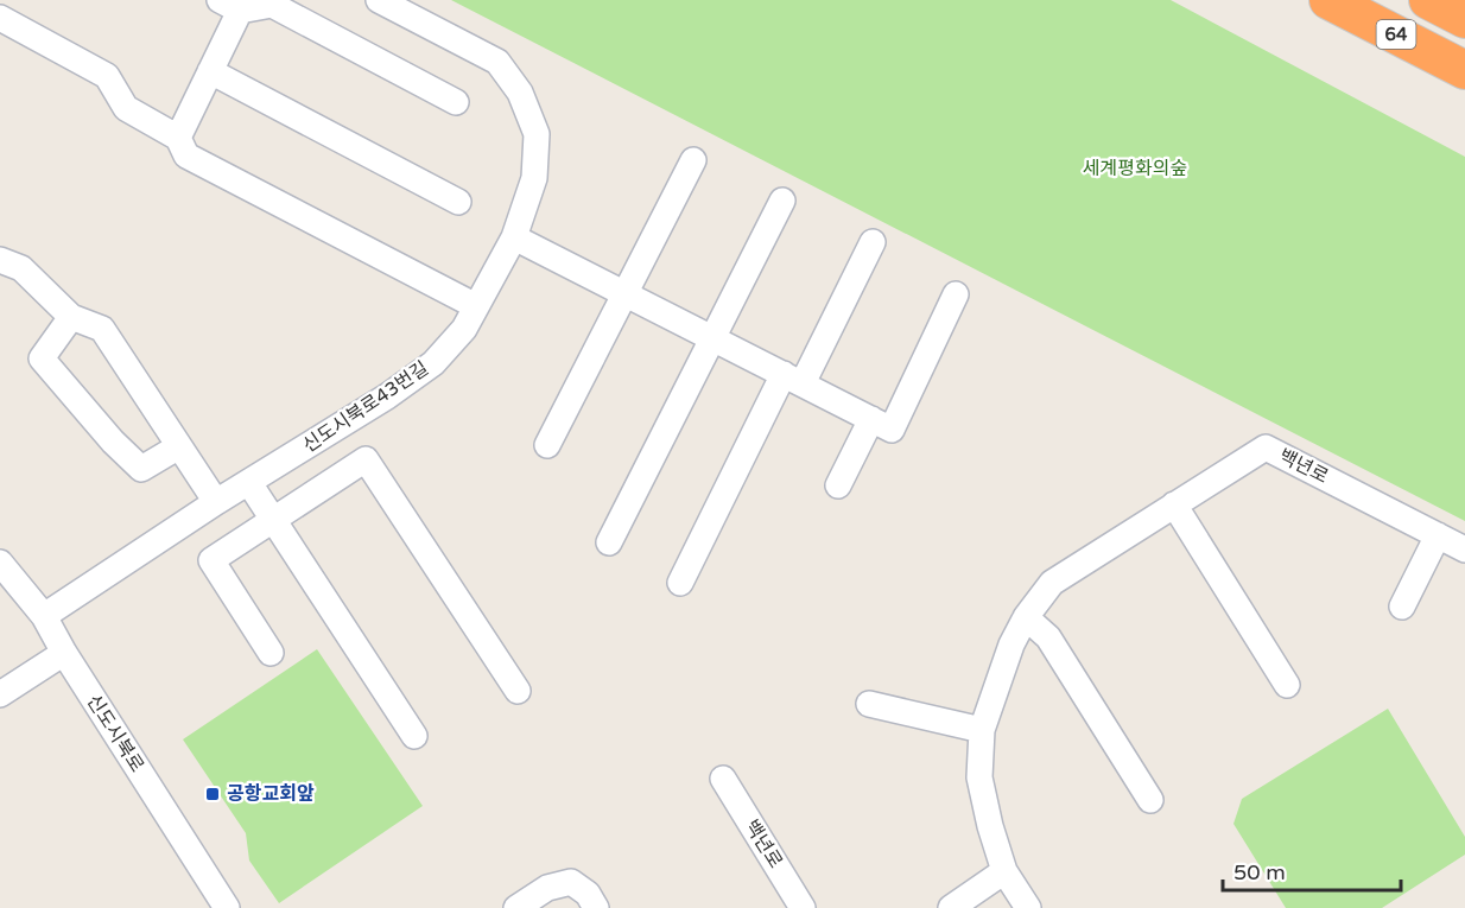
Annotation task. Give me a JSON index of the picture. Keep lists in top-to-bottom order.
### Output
{
  "streets": {
    "highway": ["64"],
    "street": ["신도시북로43번길", "백년로", "신도시북로"]
  },
  "crossings": [
    ["신도시북로43번길", "신도시북로"]
  ],
  "parks": ["세계평화의숲"],
  "places": {
    "transit": ["공항교회앞"]
  },
  "scale_bar": "50 m"
}
